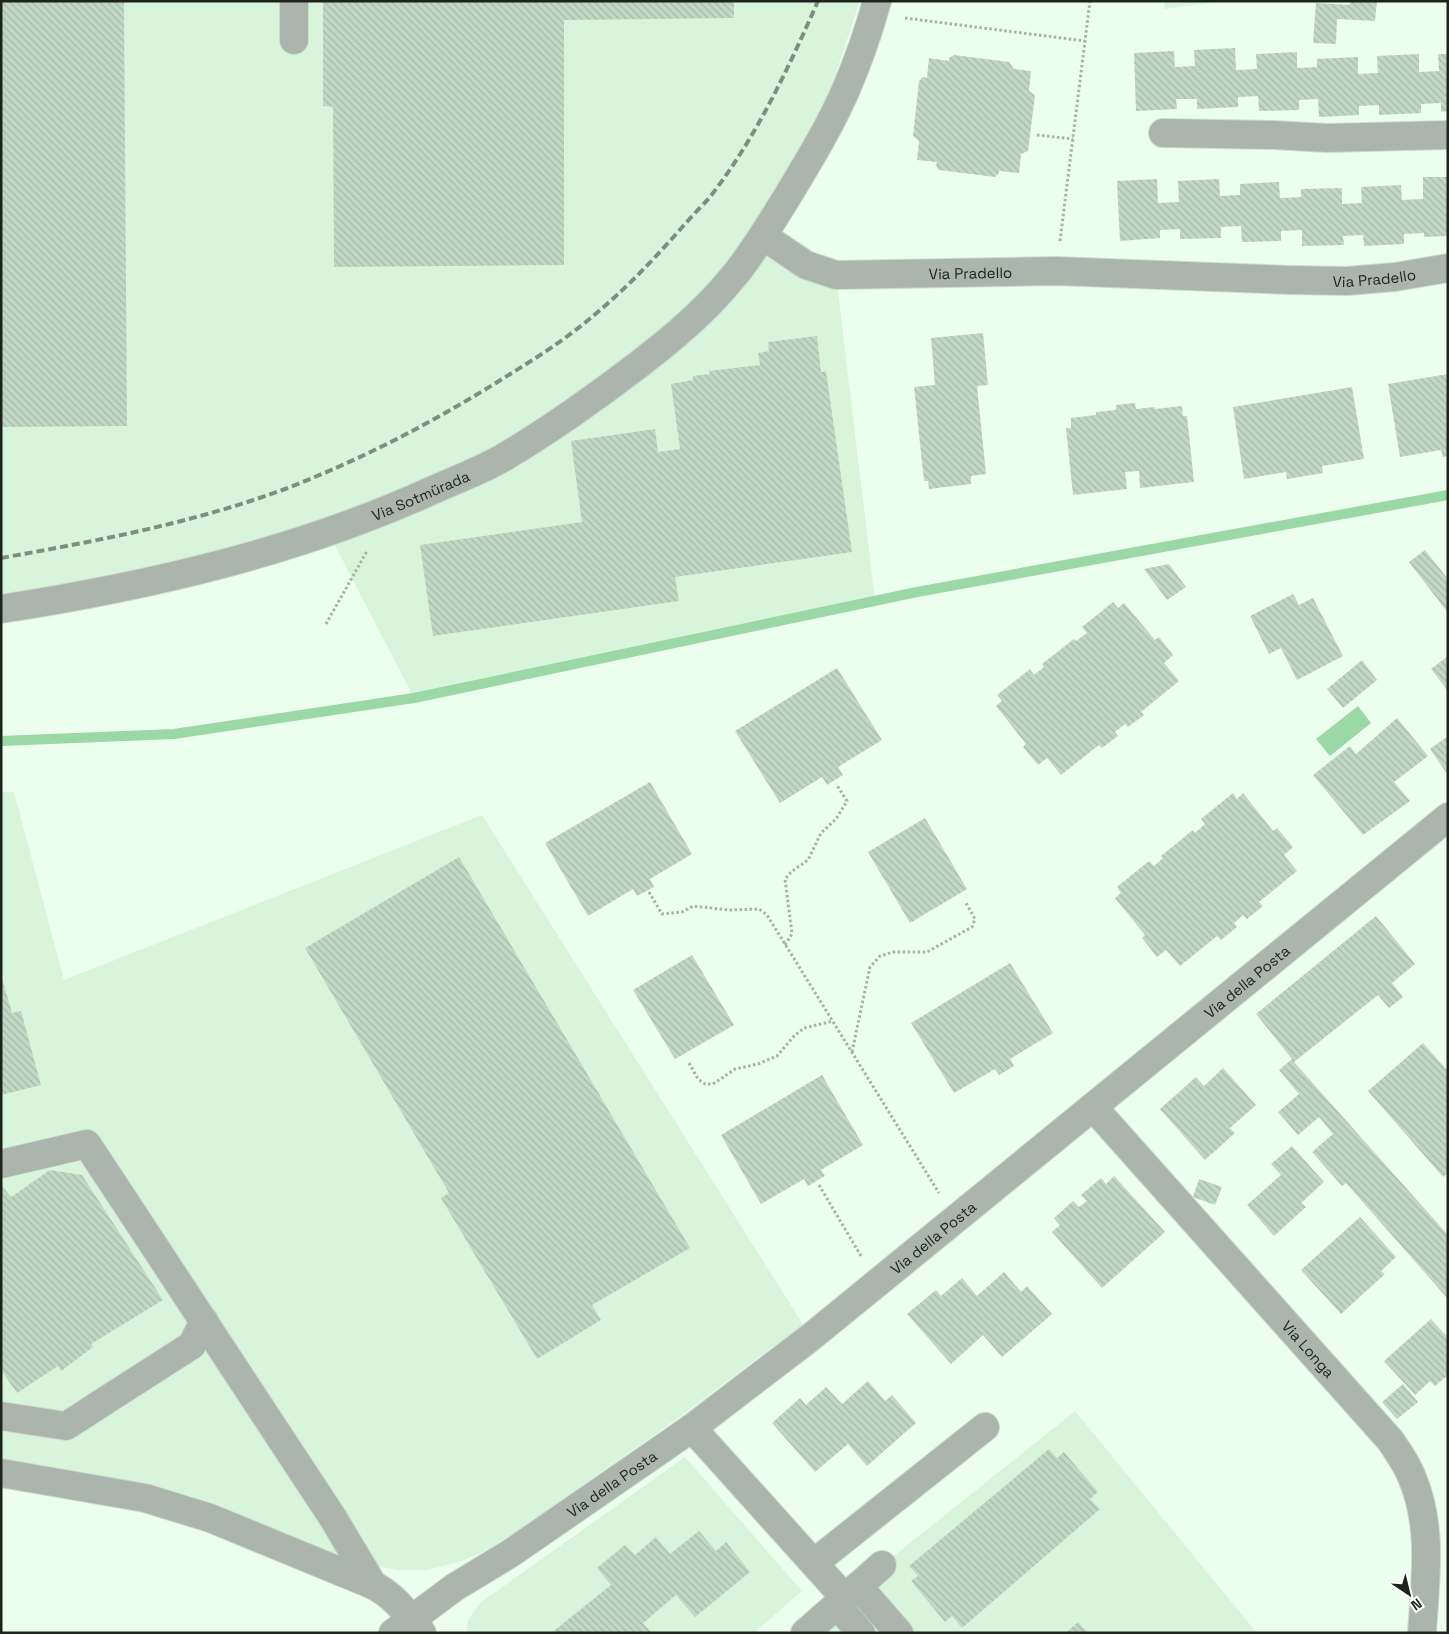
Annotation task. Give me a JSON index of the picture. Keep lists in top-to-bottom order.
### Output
{
  "streets": {
    "street": [
      "Via Pradello",
      "Via Sotmürada",
      "Via della Posta",
      "Via Longa"
    ]
  },
  "crossings": [
    ["Via Pradello", "Via Sotmürada"],
    ["Via della Posta", "Via Longa"]
  ],
  "north": "bottom right"
}
